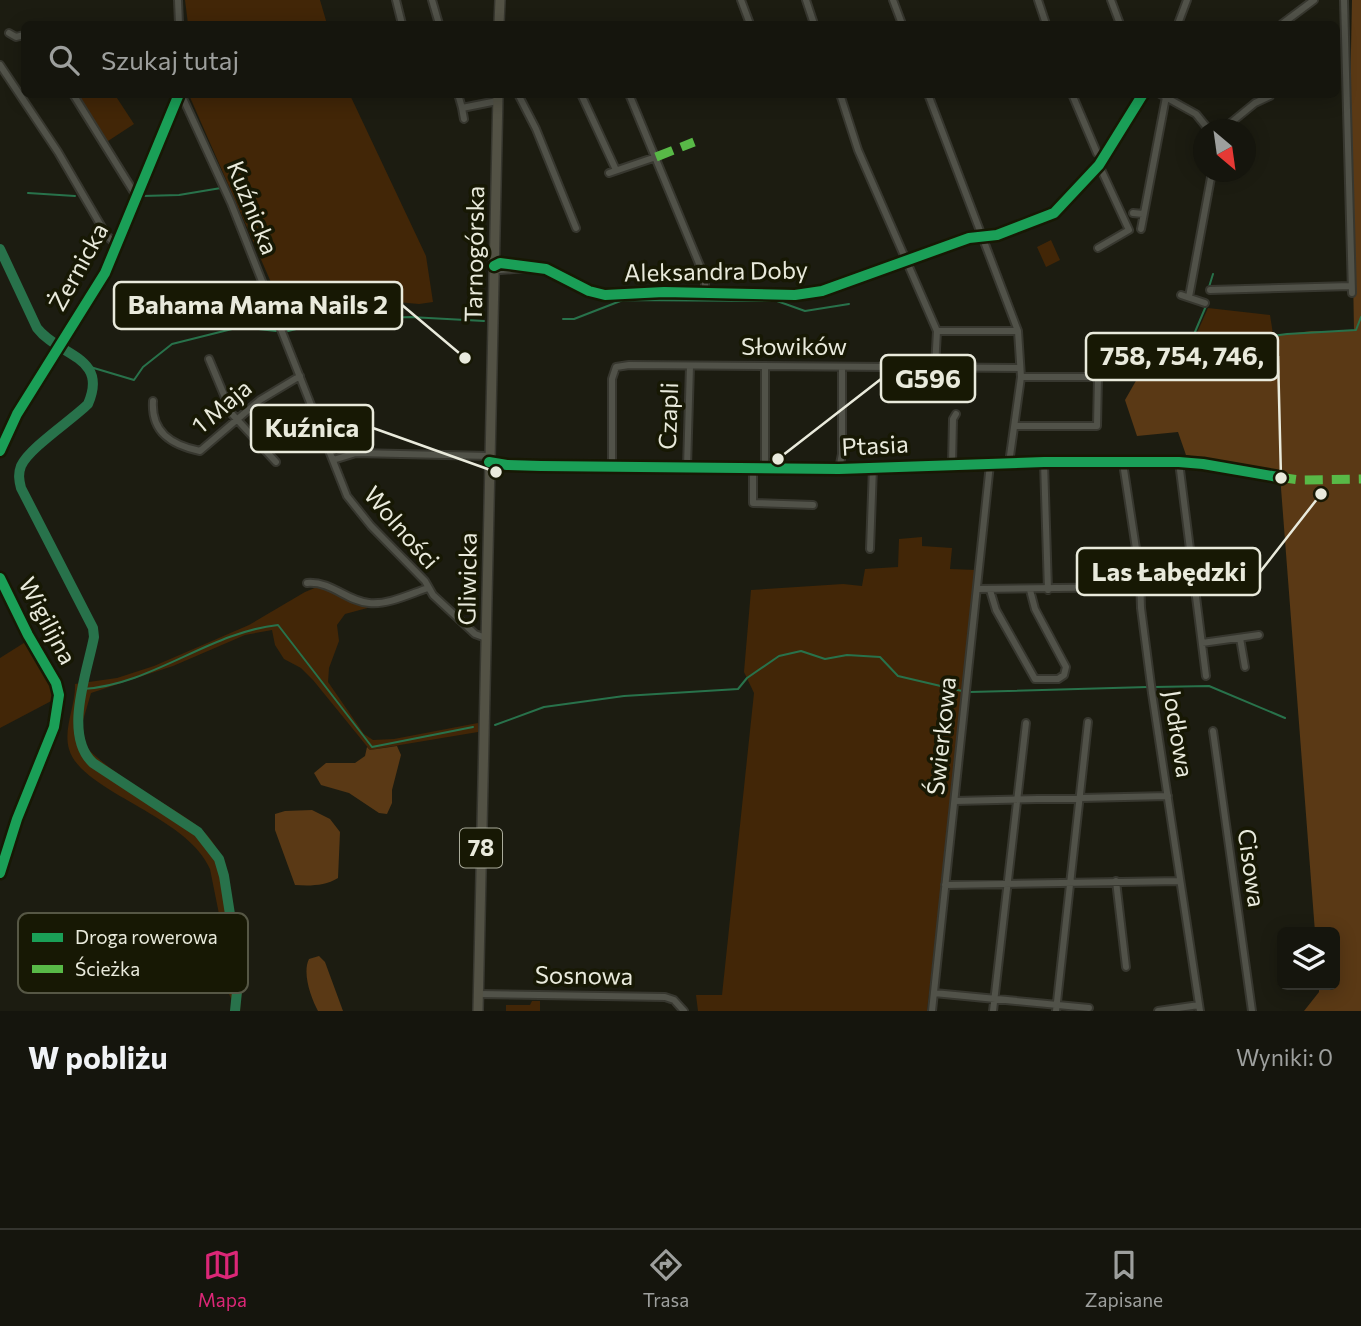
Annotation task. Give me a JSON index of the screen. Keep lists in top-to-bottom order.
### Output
{
  "streets": {
    "main road": ["Tarnogórska", "Gliwicka", "78"],
    "street": [
      "Kuźnicka",
      "Żernicka",
      "Aleksandra Doby",
      "Słowików",
      "1 Maja",
      "Czapli",
      "Ptasia",
      "Wolności",
      "Wigilijna",
      "Jodłowa",
      "Świerkowa",
      "Cisowa",
      "Sosnowa"
    ]
  },
  "crossings": [
    ["Kuźnicka", "1 Maja"],
    ["Kuźnicka", "Wolności"],
    ["Tarnogórska", "Aleksandra Doby"],
    ["Tarnogórska", "Ptasia"],
    ["Tarnogórska", "Gliwicka"],
    ["Słowików", "Czapli"],
    ["Słowików", "Ptasia"],
    ["1 Maja", "Wolności"],
    ["Czapli", "Ptasia"],
    ["Ptasia", "Wolności"],
    ["Ptasia", "Gliwicka"],
    ["Ptasia", "Jodłowa"],
    ["Ptasia", "Świerkowa"],
    ["Wolności", "Gliwicka"],
    ["Gliwicka", "78"],
    ["Gliwicka", "Sosnowa"],
    ["78", "Sosnowa"]
  ],
  "places": [
    "Bahama Mama Nails 2",
    "G596",
    "Kuźnica",
    "758, 754, 746,",
    "Las Łabędzki"
  ],
  "legend": ["Droga rowerowa", "Ścieżka"],
  "north": "bottom right",
  "page": {
    "search": "Szukaj tutaj",
    "heading": ["W pobliżu", "Wyniki: 0"],
    "nav": ["Mapa", "Trasa", "Zapisane"]
  }
}
